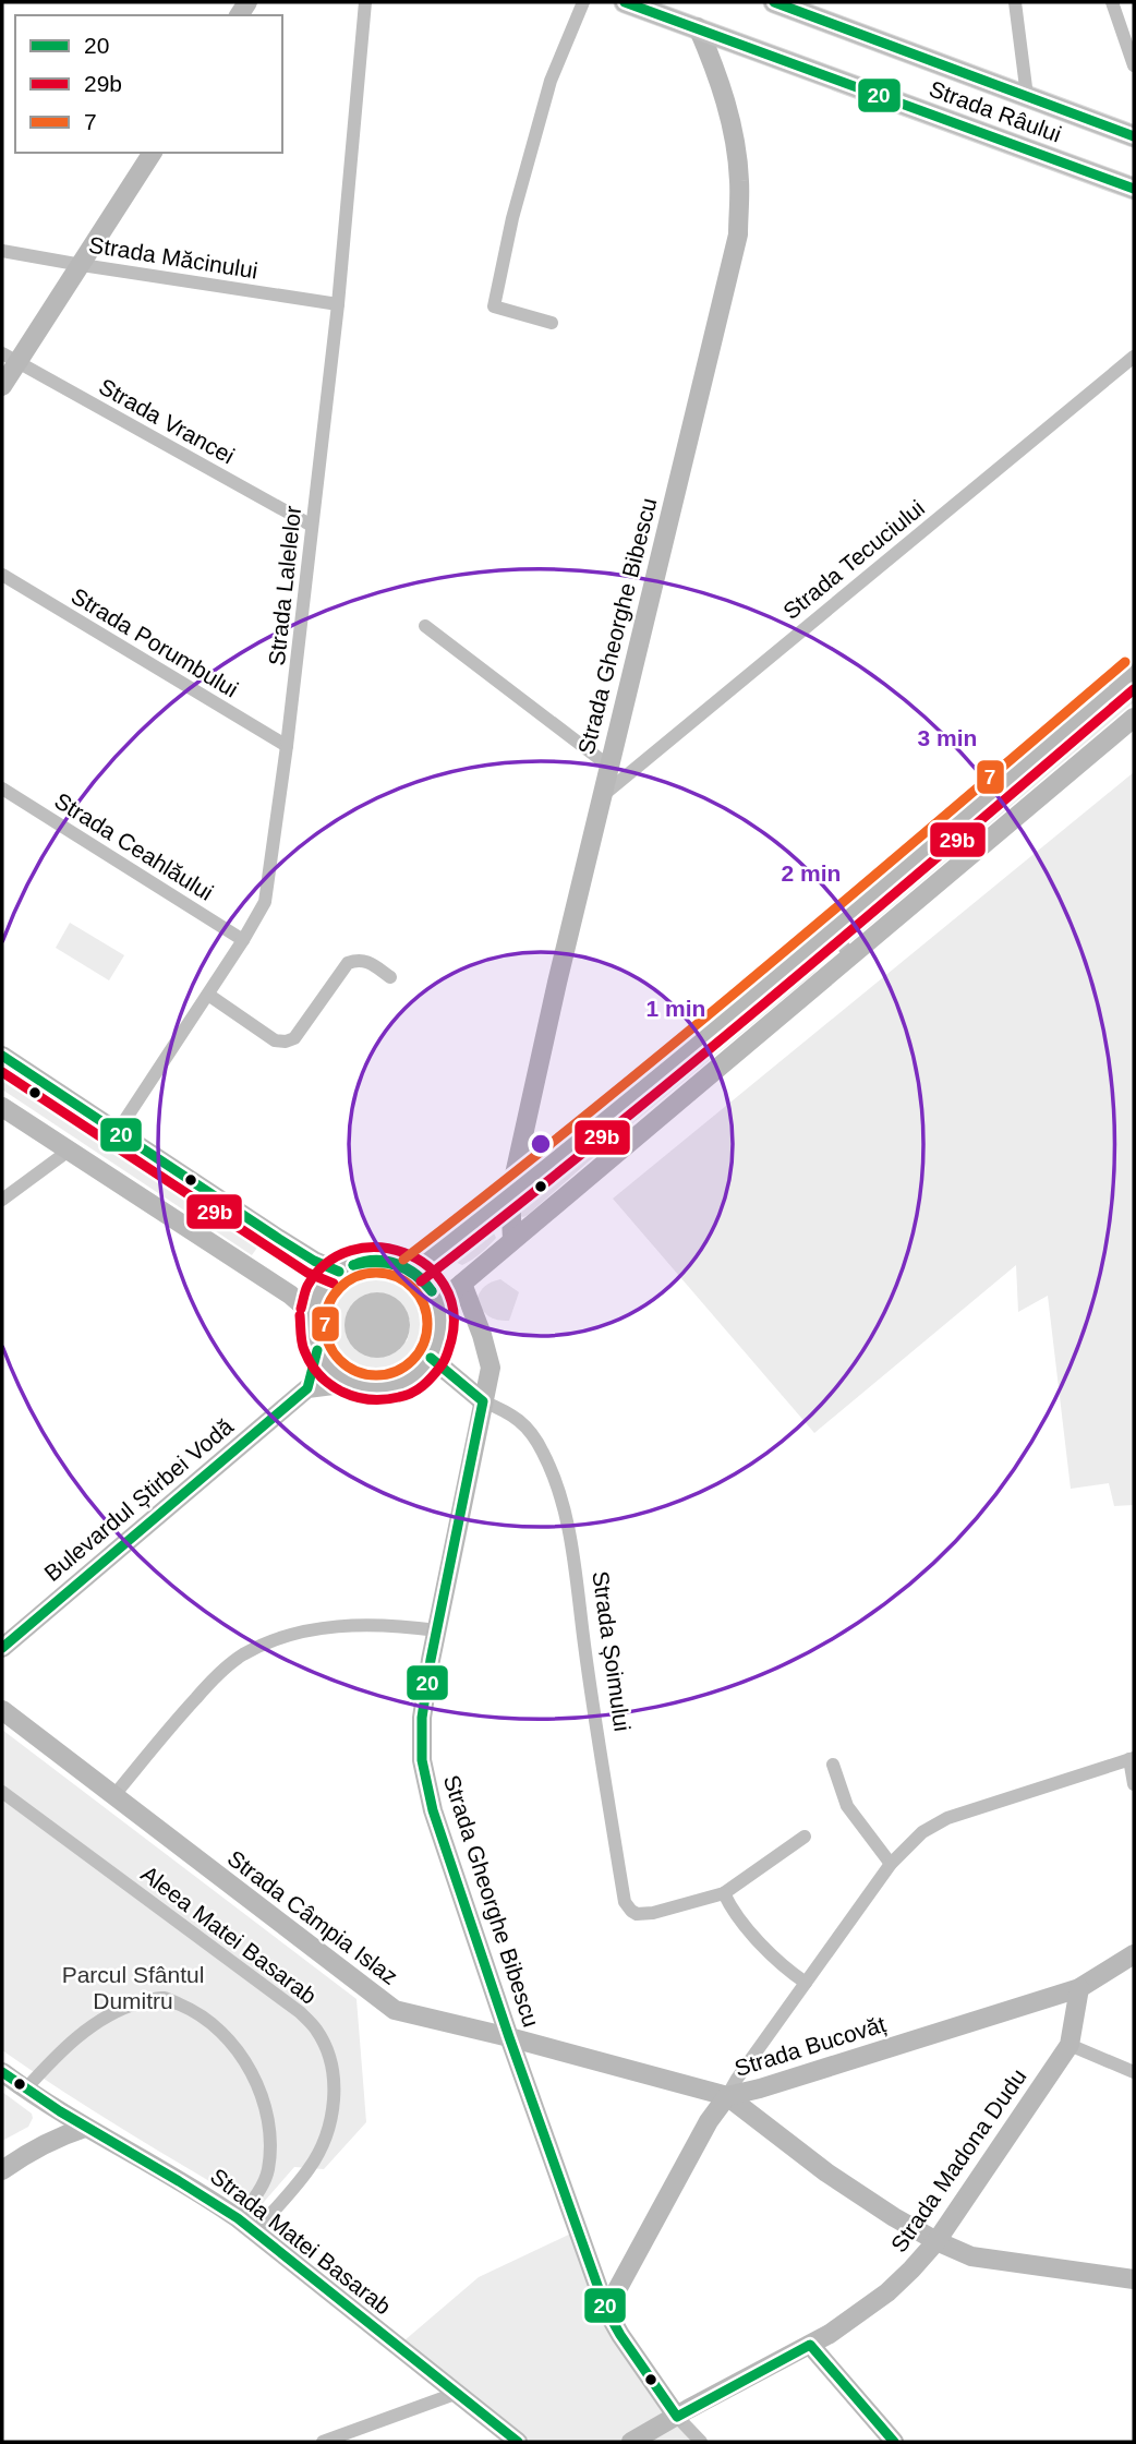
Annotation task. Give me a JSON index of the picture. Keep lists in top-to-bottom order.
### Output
{
  "streets": {
    "main road": ["Strada Râului"],
    "street": [
      "Strada Măcinului",
      "Strada Vrancei",
      "Strada Tecuciului",
      "Strada Lalelelor",
      "Strada Gheorghe Bibescu",
      "Strada Porumbului",
      "Strada Ceahlăului",
      "Bulevardul Știrbei Vodă",
      "Strada Șoimului",
      "Strada Câmpia Islaz",
      "Aleea Matei Basarab",
      "Strada Bucovăț",
      "Strada Madona Dudu",
      "Strada Matei Basarab"
    ]
  },
  "crossings": [
    ["Strada Râului", "Strada Gheorghe Bibescu"],
    ["Strada Măcinului", "Strada Lalelelor"],
    ["Strada Vrancei", "Strada Lalelelor"],
    ["Strada Tecuciului", "Strada Gheorghe Bibescu"],
    ["Strada Lalelelor", "Strada Porumbului"],
    ["Strada Lalelelor", "Strada Ceahlăului"],
    ["Strada Gheorghe Bibescu", "Strada Șoimului"],
    ["Strada Gheorghe Bibescu", "Strada Câmpia Islaz"],
    ["Strada Gheorghe Bibescu", "Strada Bucovăț"],
    ["Strada Gheorghe Bibescu", "Strada Madona Dudu"],
    ["Strada Câmpia Islaz", "Strada Bucovăț"],
    ["Strada Câmpia Islaz", "Strada Madona Dudu"],
    ["Aleea Matei Basarab", "Strada Matei Basarab"],
    ["Strada Bucovăț", "Strada Madona Dudu"]
  ],
  "parks": ["Parcul Sfântul Dumitru"],
  "lines": ["transit line 20", "transit line 7", "transit line 29b"],
  "legend": ["20", "29b", "7"],
  "rings": ["3 min", "2 min", "1 min"]
}
